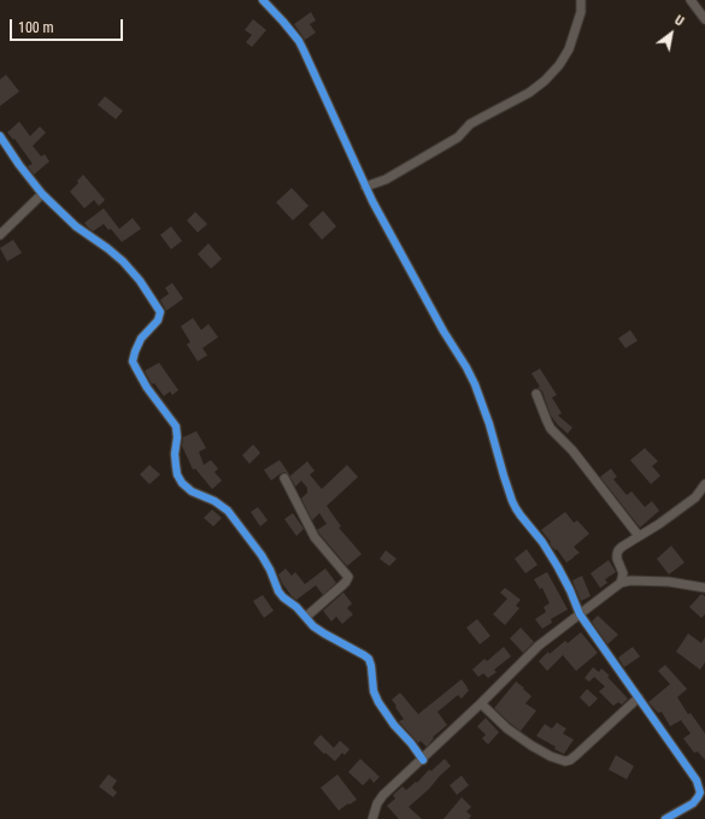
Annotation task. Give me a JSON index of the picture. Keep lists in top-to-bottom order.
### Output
{
  "scale_bar": "100 m",
  "north": "top right"
}
